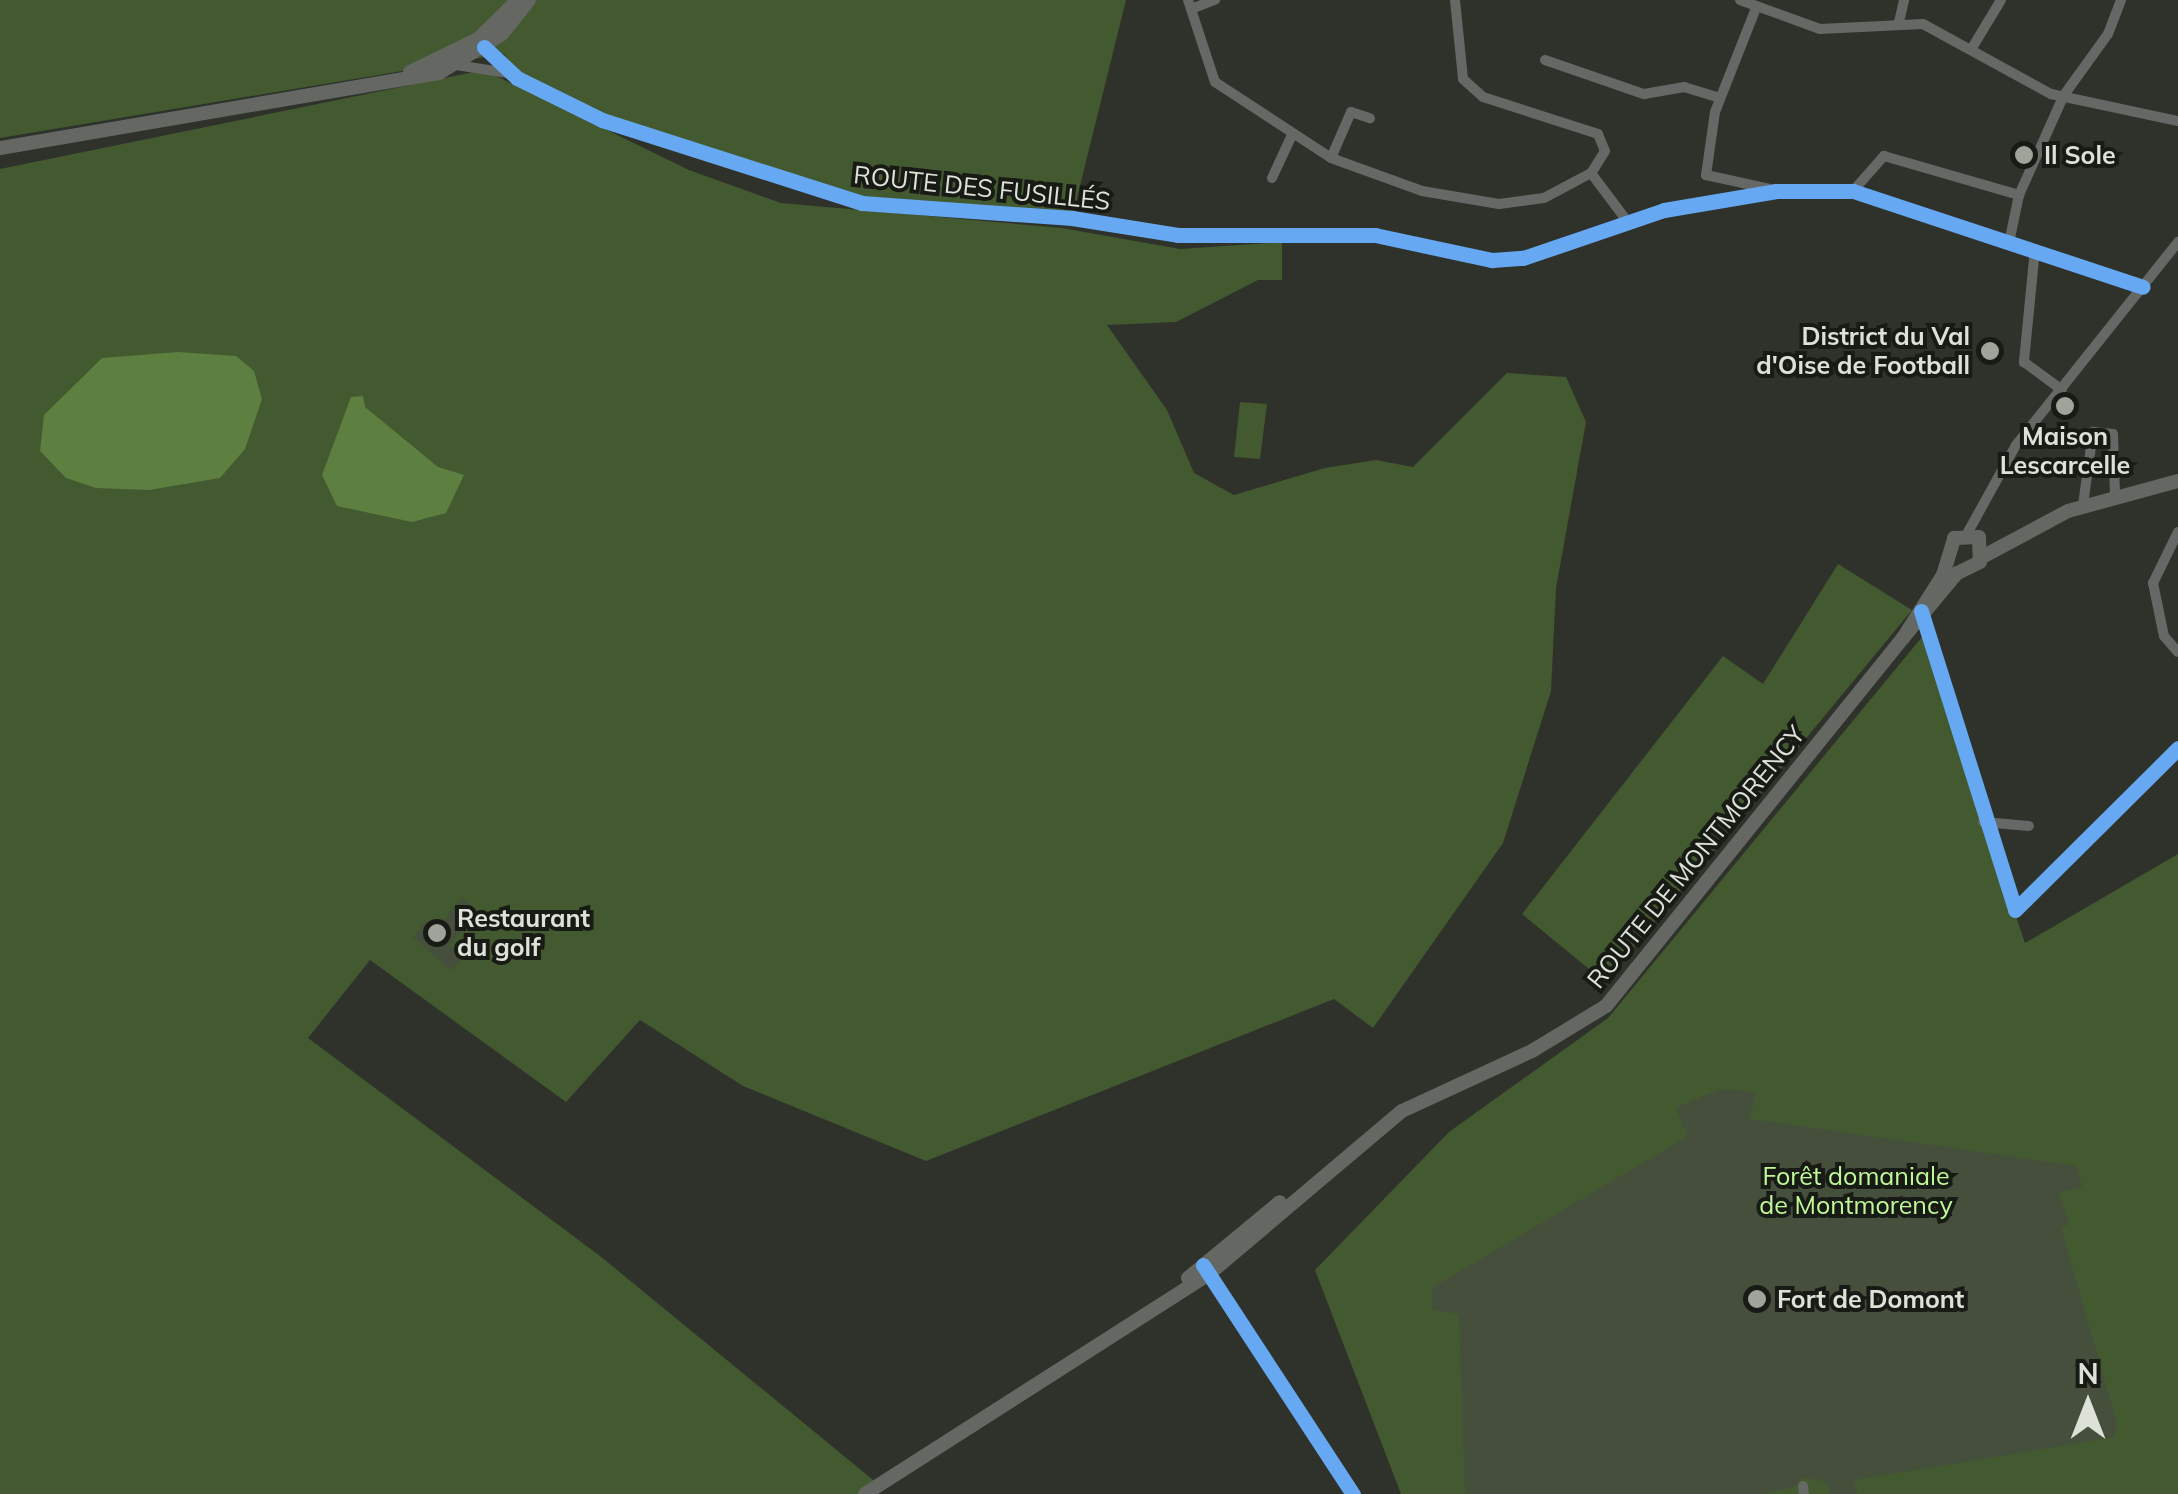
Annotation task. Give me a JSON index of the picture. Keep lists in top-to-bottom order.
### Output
{
  "streets": {
    "main road": ["ROUTE DE MONTMORENCY"],
    "street": ["ROUTE DES FUSILLÉS"]
  },
  "parks": ["Forêt domaniale de Montmorency"],
  "places": [
    "Il Sole",
    "District du Val d'Oise de Football",
    "Maison Lescarcelle",
    "Restaurant du golf",
    "Fort de Domont"
  ],
  "north": "top"
}
